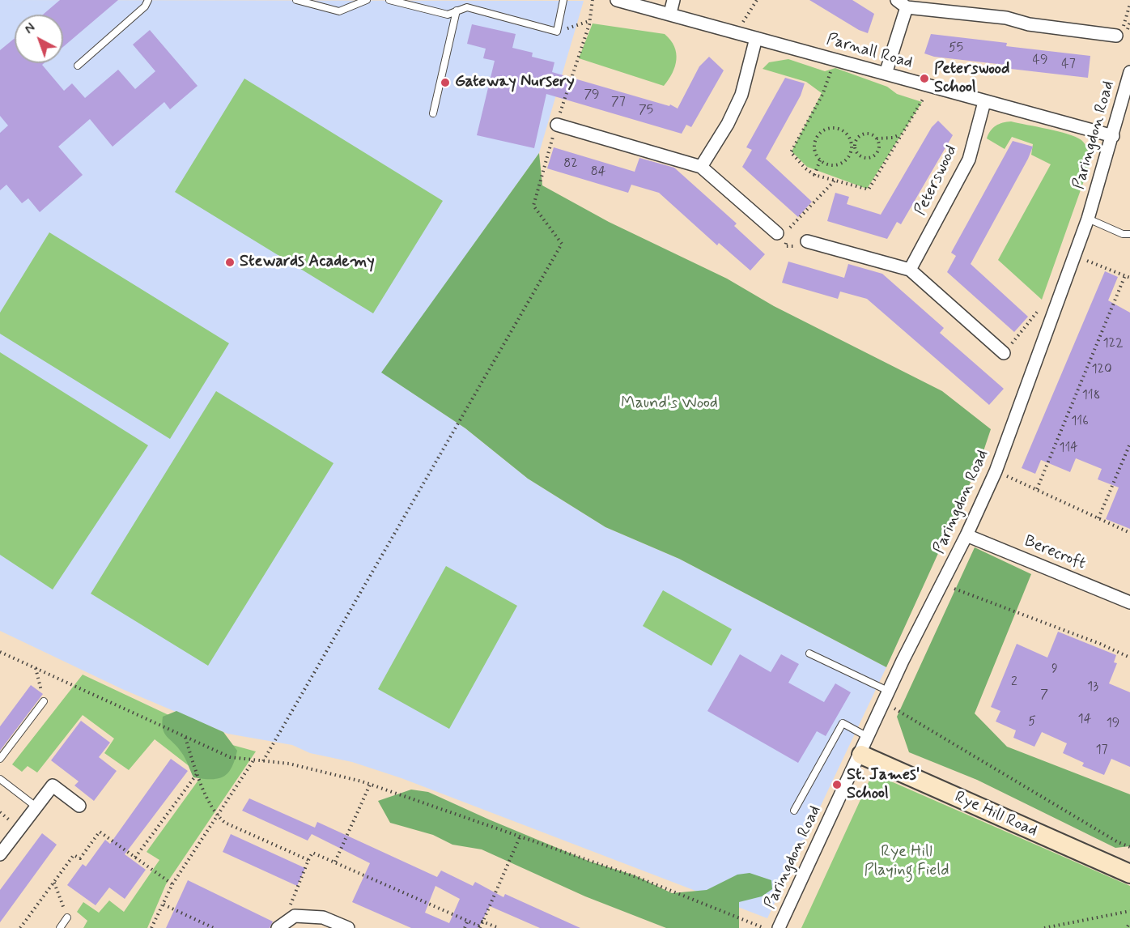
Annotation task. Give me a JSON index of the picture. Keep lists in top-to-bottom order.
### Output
{
  "streets": {
    "street": [
      "Parnall Road",
      "Paringdon Road",
      "Peterswood",
      "Berecroft",
      "Rye Hill Road"
    ]
  },
  "crossings": [
    ["Parnall Road", "Paringdon Road"],
    ["Parnall Road", "Peterswood"],
    ["Paringdon Road", "Berecroft"],
    ["Paringdon Road", "Rye Hill Road"]
  ],
  "parks": ["Maund's Wood", "Rye Hill Playing Field"],
  "places": [
    "Peterswood School",
    "Gateway Nursery",
    "Stewards Academy",
    "St. James' School"
  ],
  "house_numbers": [
    "55",
    "49",
    "47",
    "79",
    "77",
    "75",
    "82",
    "84",
    "122",
    "120",
    "118",
    "116",
    "114",
    "9",
    "2",
    "13",
    "7",
    "14",
    "5",
    "19",
    "17"
  ],
  "north": "top left"
}
